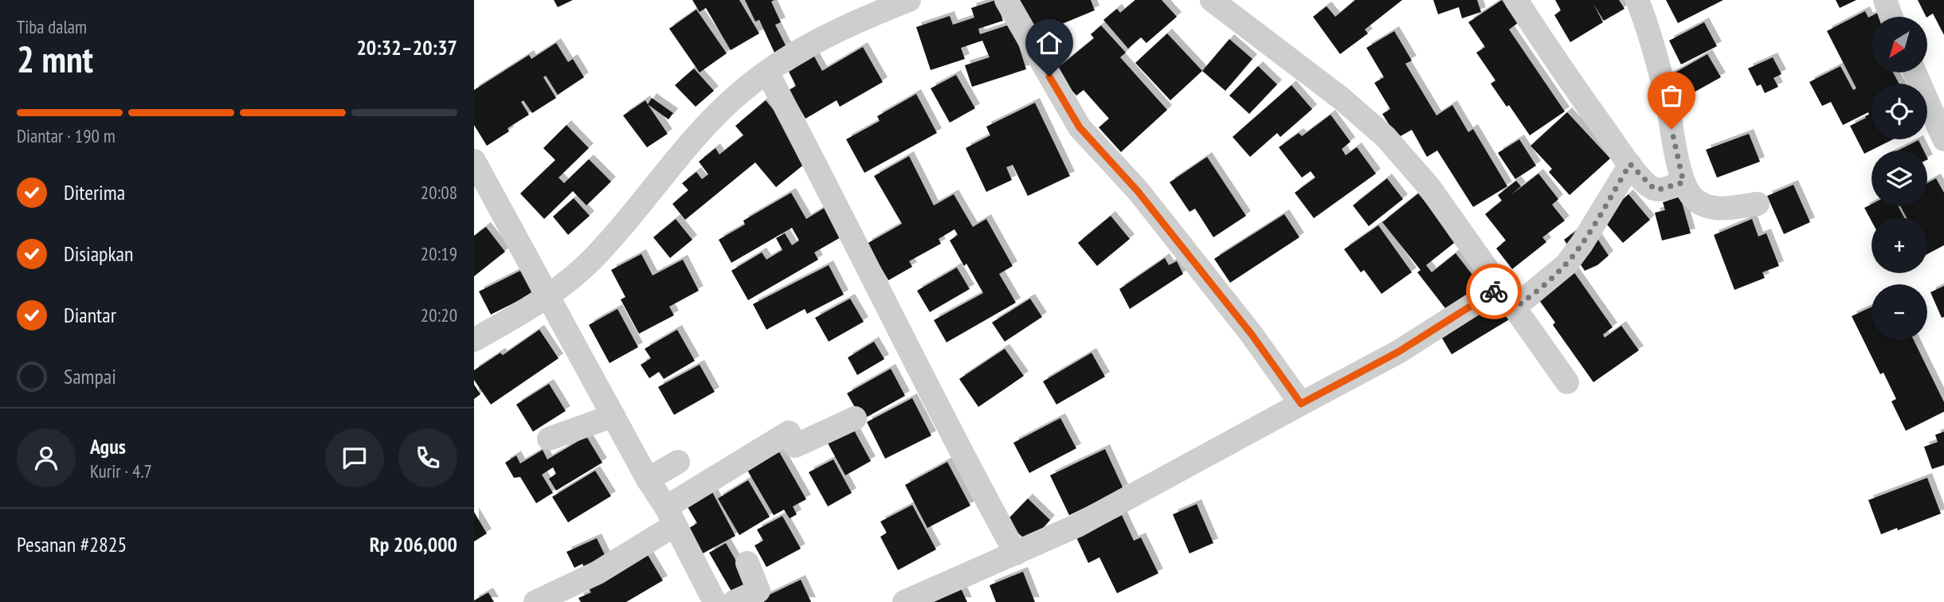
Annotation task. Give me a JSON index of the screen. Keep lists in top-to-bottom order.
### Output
{
  "north": "bottom left",
  "page": {
    "heading": ["2 mnt", "Tiba dalam", "20:32–20:37"],
    "panel": [
      "Agus",
      "Kurir · 4.7",
      "Pesanan #2825",
      "Rp 206,000"
    ],
    "map_buttons": ["+", "−"],
    "bar": "Diantar · 190 m",
    "list": [
      ["Diterima", "20:08"],
      ["Disiapkan", "20:19"],
      ["Diantar", "20:20"],
      "Sampai"
    ]
  }
}
